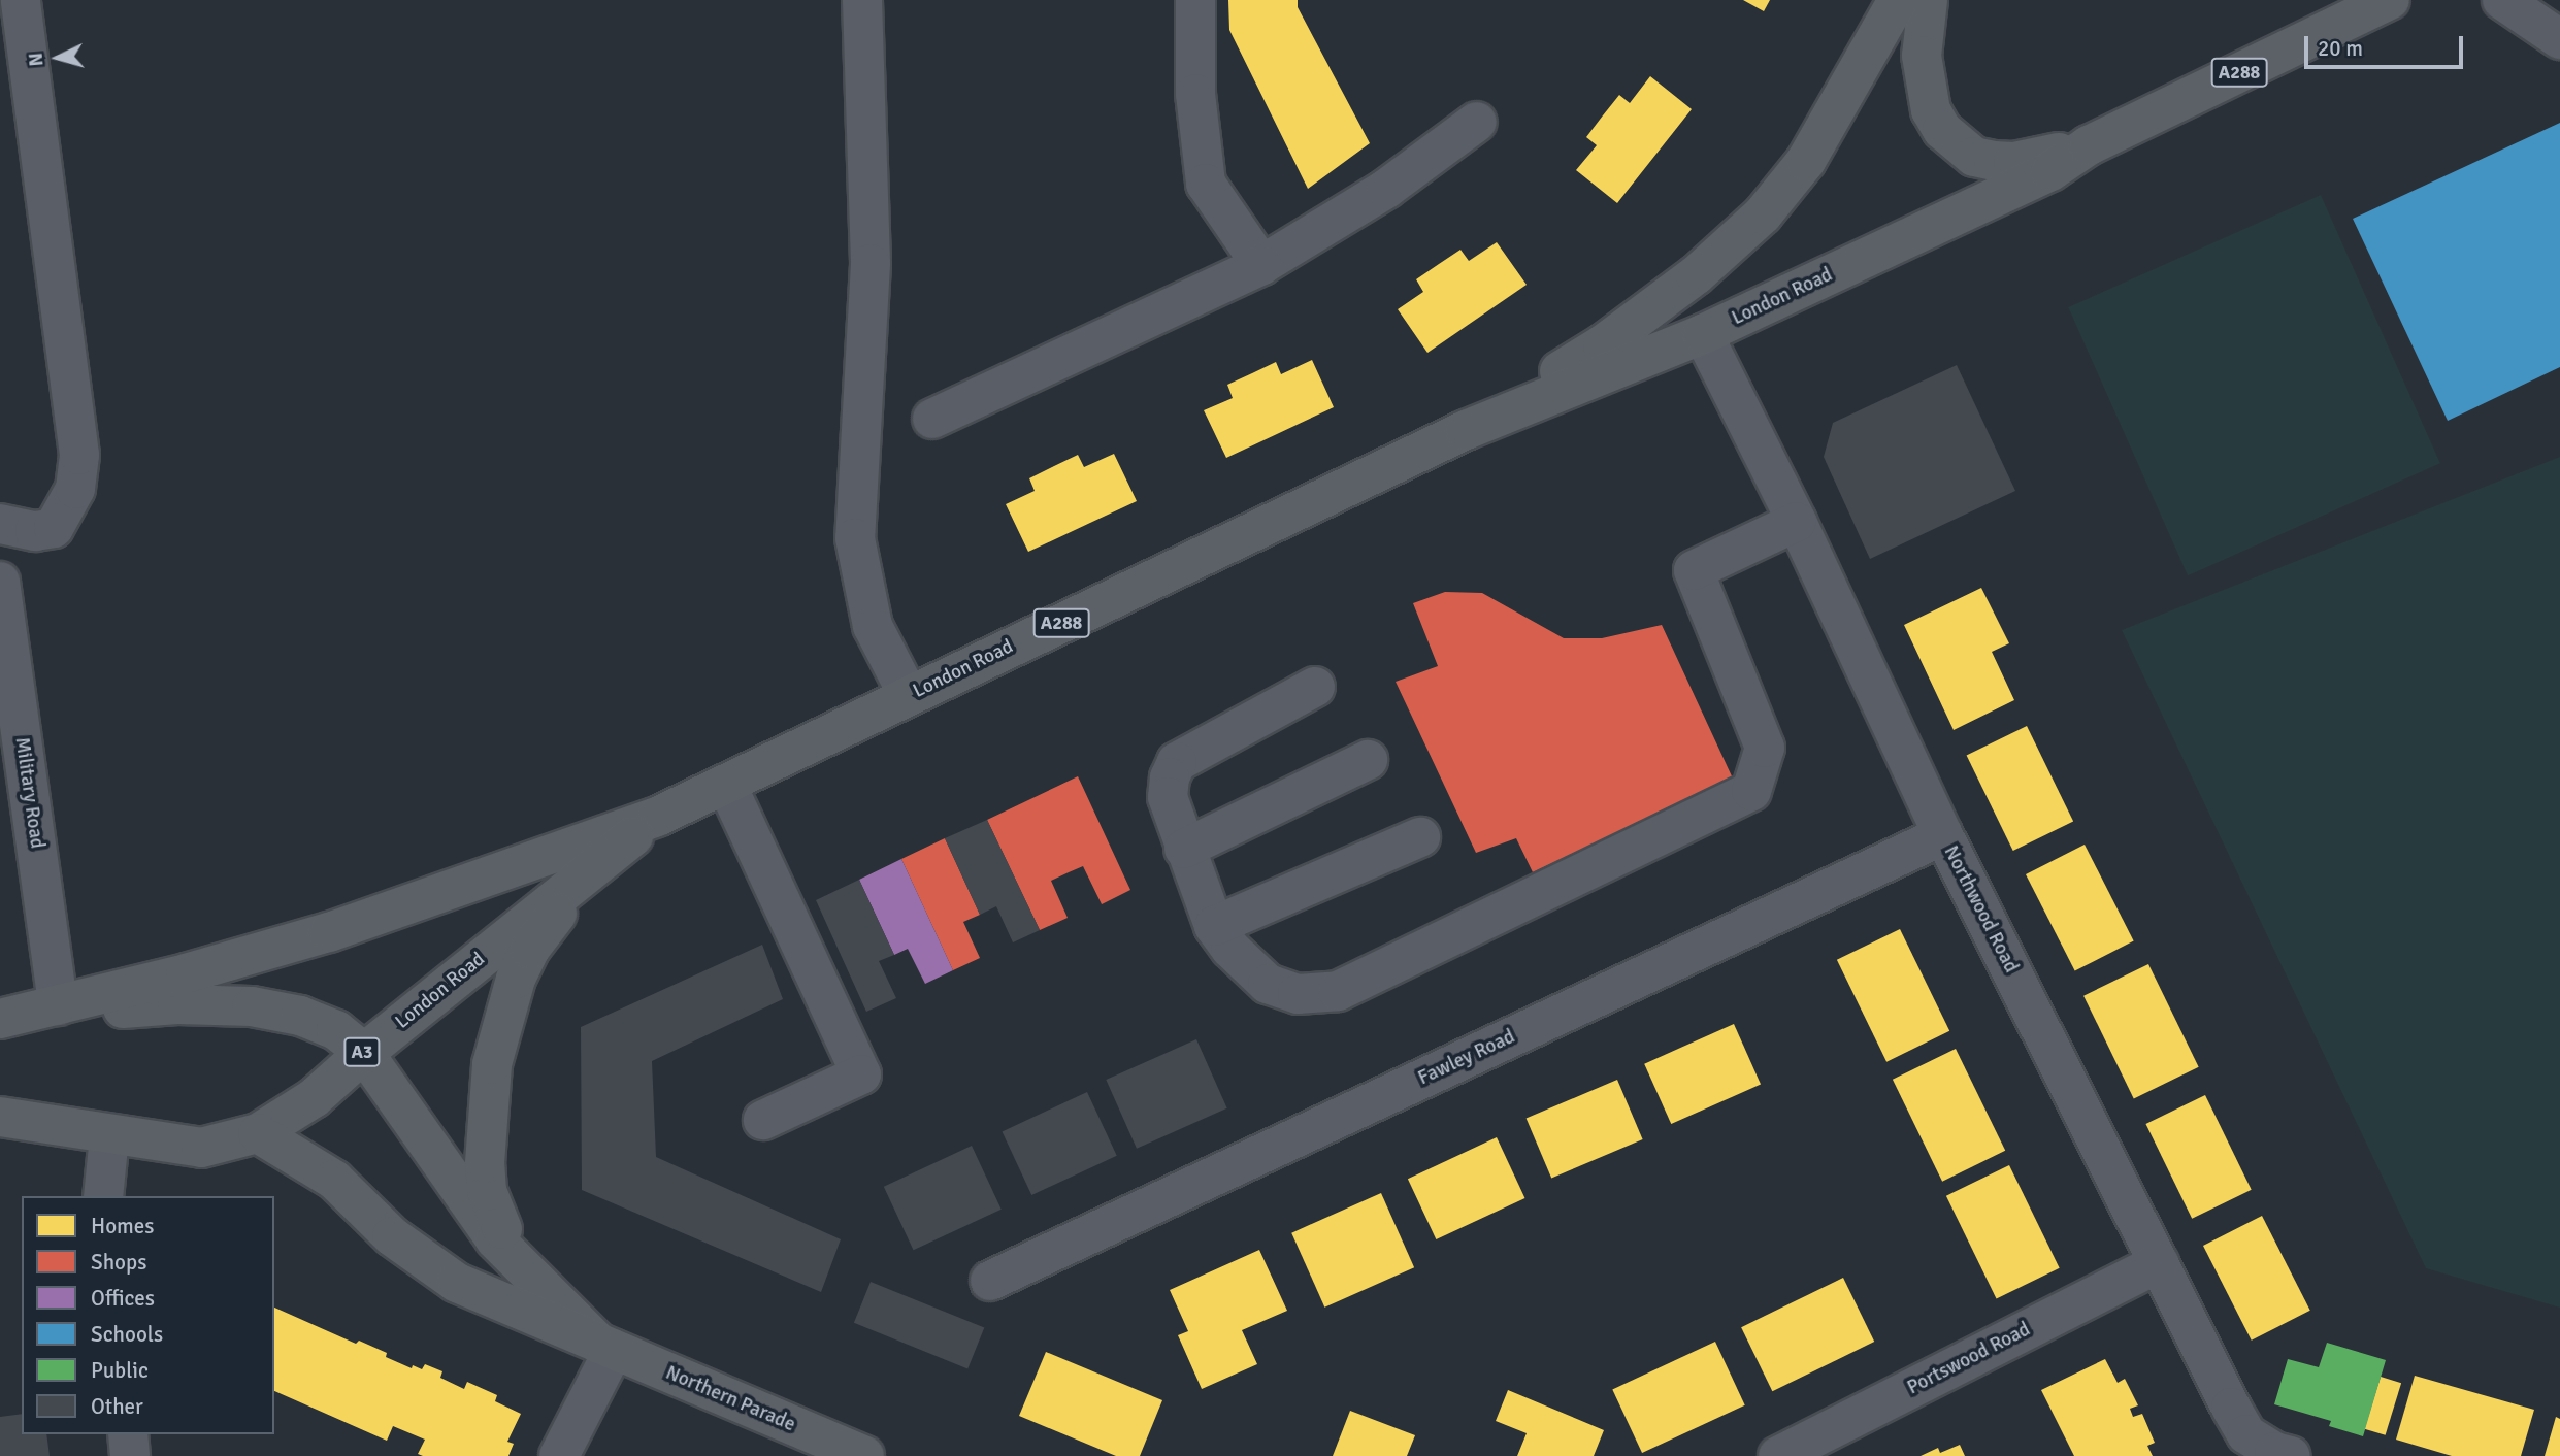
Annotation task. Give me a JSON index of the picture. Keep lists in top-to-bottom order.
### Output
{
  "streets": {
    "main road": [
      "A288",
      "London Road",
      "A3",
      "Northern Parade"
    ],
    "street": [
      "Military Road",
      "Northwood Road",
      "Fawley Road",
      "Portswood Road"
    ]
  },
  "crossings": [
    ["A288", "London Road"],
    ["London Road", "Military Road"],
    ["London Road", "Northwood Road"],
    ["London Road", "A3"],
    ["Northwood Road", "Fawley Road"],
    ["Northwood Road", "Portswood Road"],
    ["A3", "Northern Parade"]
  ],
  "legend": [
    "Homes",
    "Shops",
    "Offices",
    "Schools",
    "Public",
    "Other"
  ],
  "scale_bar": "20 m",
  "north": "left"
}
